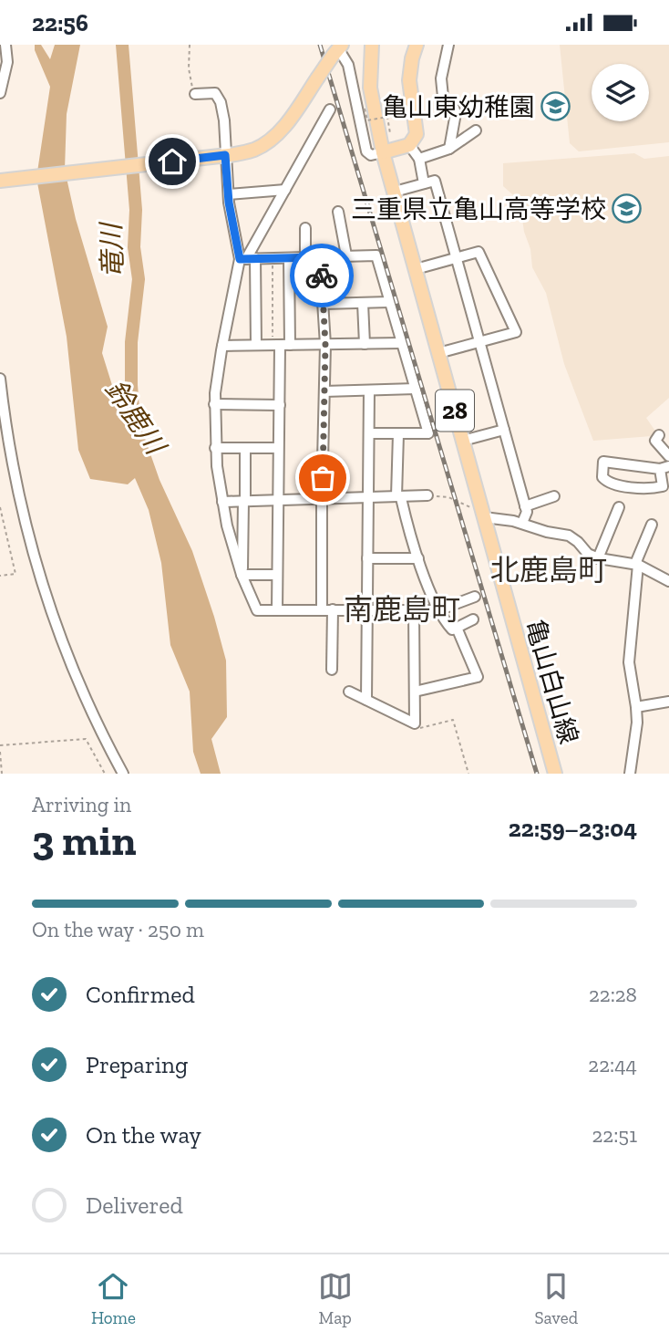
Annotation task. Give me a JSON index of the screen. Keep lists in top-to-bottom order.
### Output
{
  "streets": {
    "main road": ["28", "亀山白山線"]
  },
  "districts": ["北鹿島町", "南鹿島町"],
  "water": ["竜川", "鈴鹿川"],
  "places": {
    "school or university": ["亀山東幼稚園", "三重県立亀山高等学校"]
  },
  "page": {
    "status": "22:56",
    "heading": ["3 min", "Arriving in", "22:59–23:04"],
    "bar": "On the way · 250 m",
    "list": [
      ["Confirmed", "22:28"],
      ["Preparing", "22:44"],
      ["On the way", "22:51"],
      "Delivered"
    ],
    "tabs": ["Home", "Map", "Saved"]
  }
}
